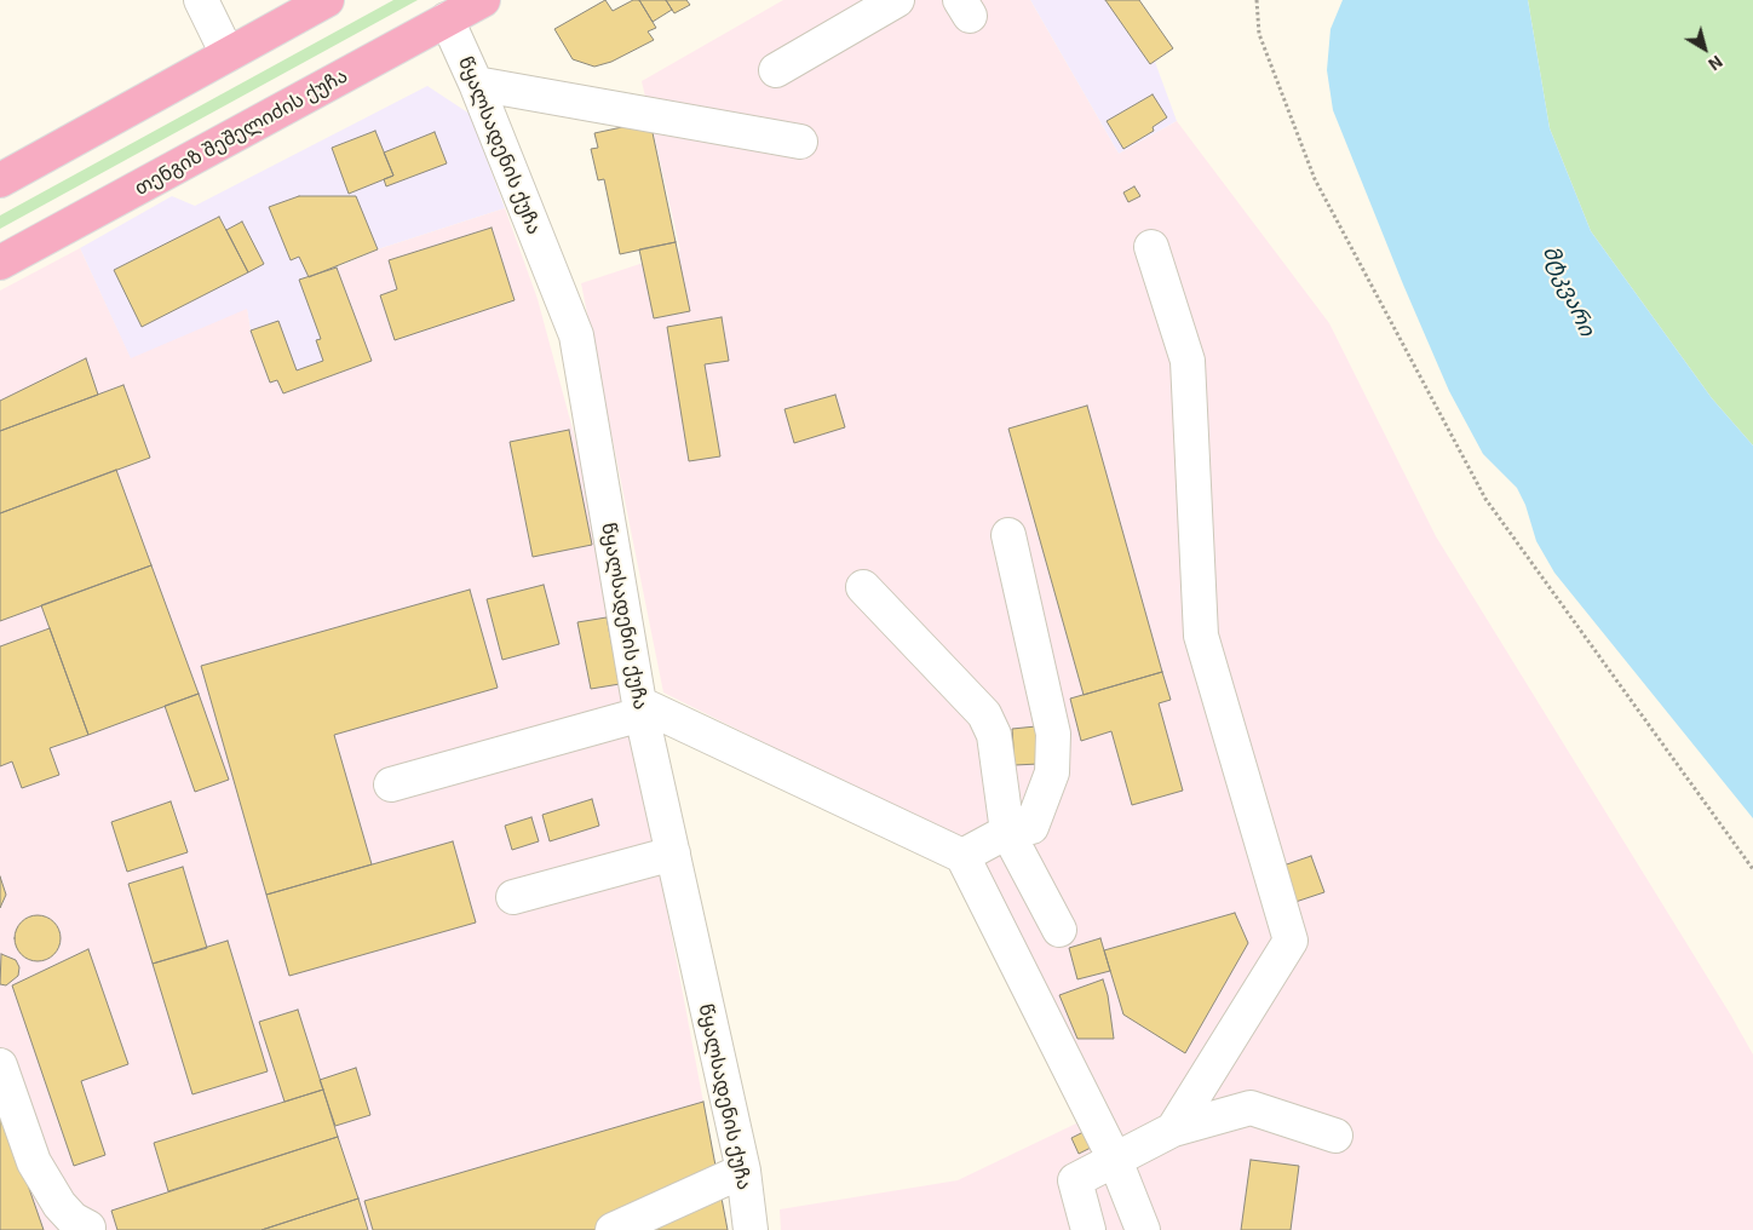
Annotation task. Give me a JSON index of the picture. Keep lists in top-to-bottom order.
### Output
{
  "streets": {
    "main road": ["თენგიზ შეშელიძის ქუჩა"],
    "street": ["წყალსადენის ქუჩა"]
  },
  "crossings": [
    ["თენგიზ შეშელიძის ქუჩა", "წყალსადენის ქუჩა"]
  ],
  "water": ["მტკვარი"],
  "north": "bottom right"
}
